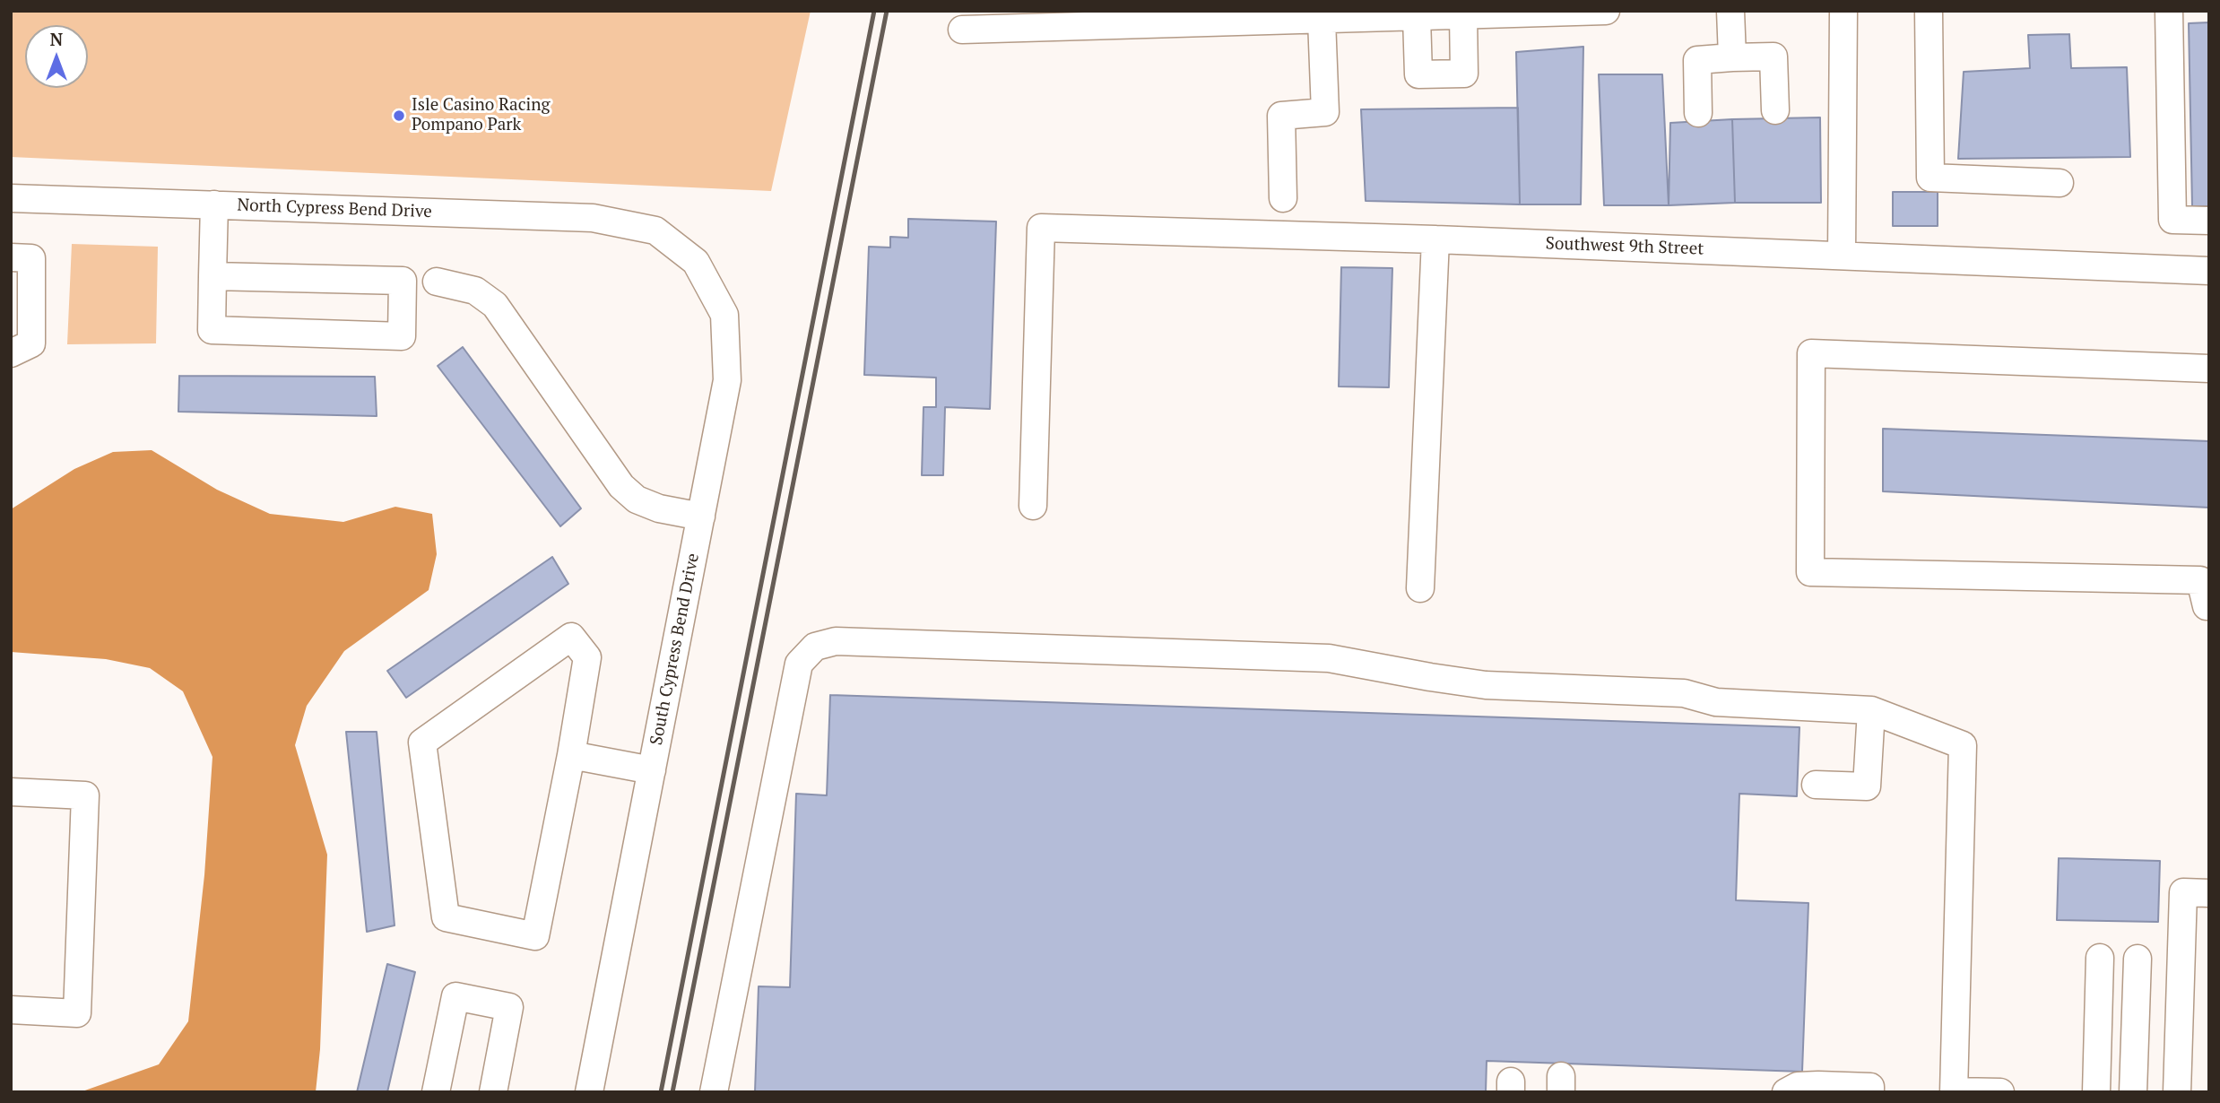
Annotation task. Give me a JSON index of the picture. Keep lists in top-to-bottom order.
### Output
{
  "streets": {
    "street": ["North Cypress Bend Drive", "Southwest 9th Street", "South Cypress Bend Drive"]
  },
  "crossings": [
    ["North Cypress Bend Drive", "South Cypress Bend Drive"]
  ],
  "places": ["Isle Casino Racing Pompano Park"],
  "north": "top"
}
